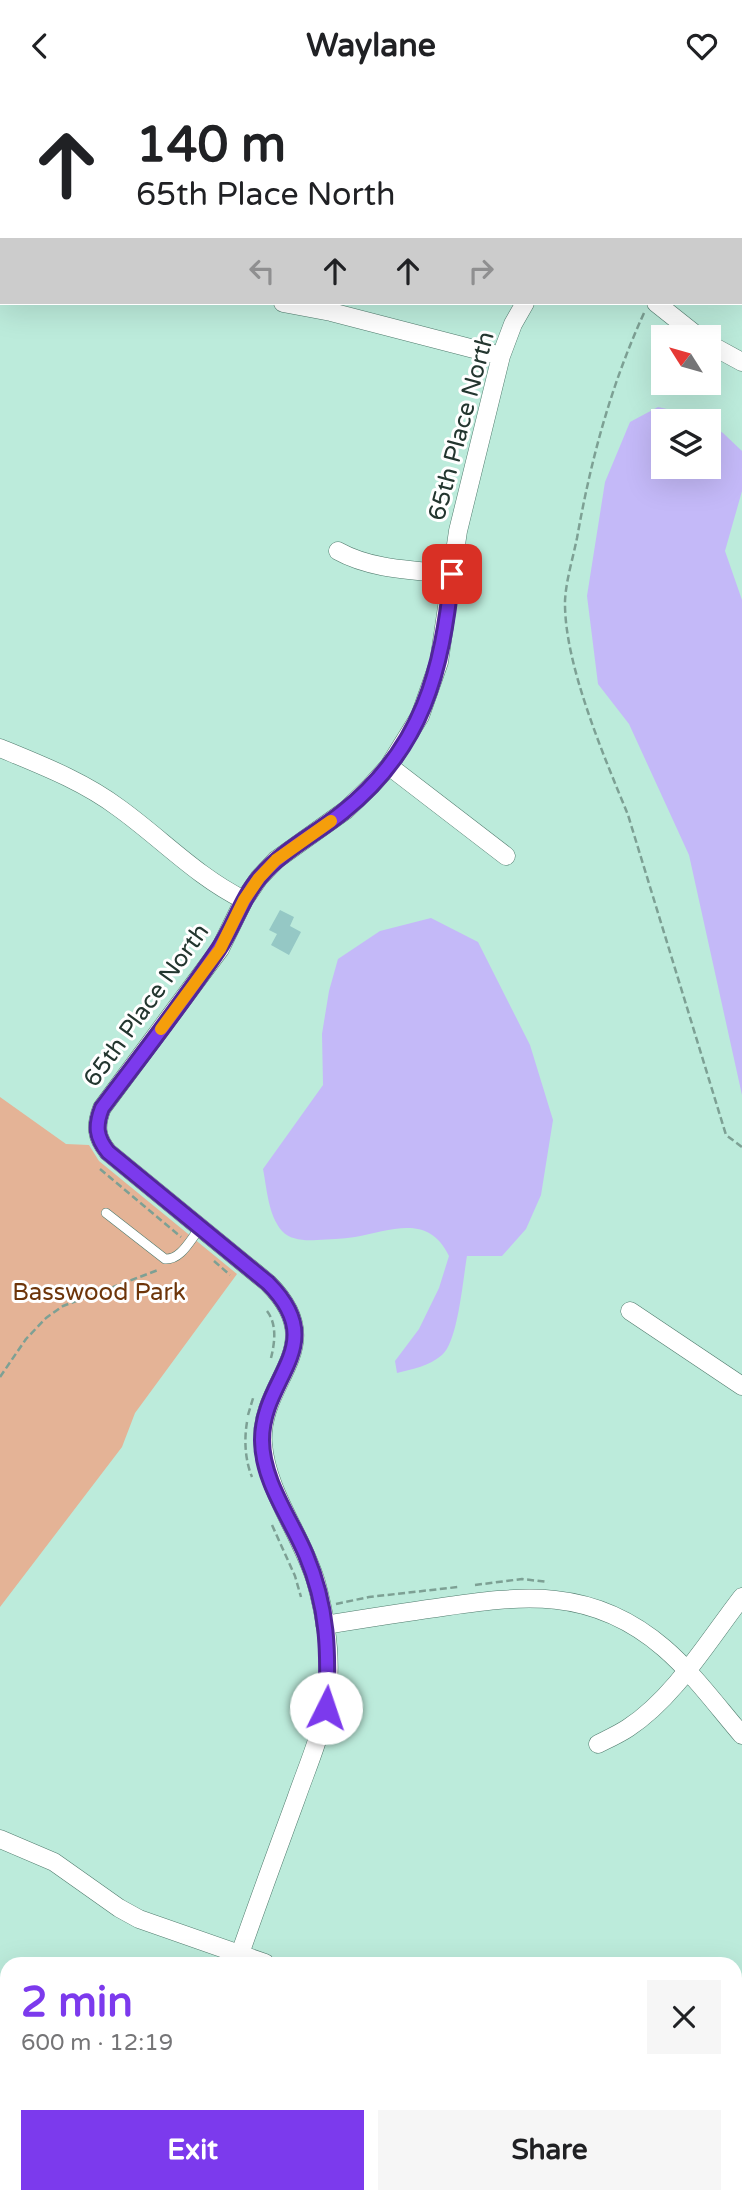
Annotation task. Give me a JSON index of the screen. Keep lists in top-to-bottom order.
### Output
{
  "streets": {
    "street": ["65th Place North"]
  },
  "parks": ["Basswood Park"],
  "north": "top left",
  "page": {
    "header": "Waylane",
    "turn": ["140 m", "65th Place North"],
    "heading": ["2 min", "600 m · 12:19"],
    "buttons": ["Exit", "Share"]
  }
}
